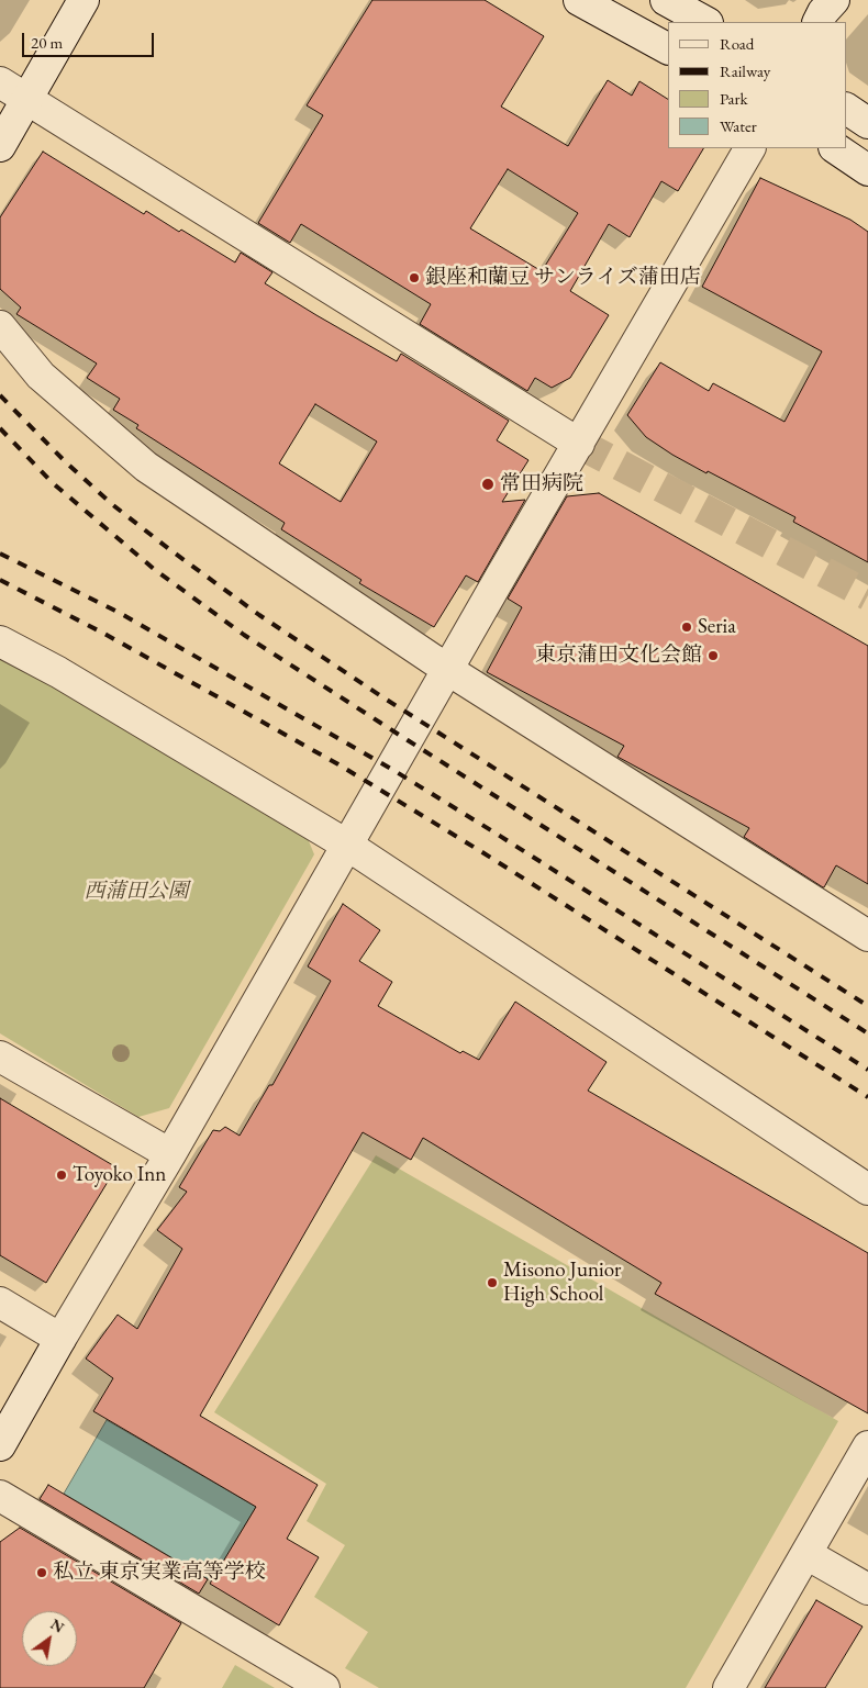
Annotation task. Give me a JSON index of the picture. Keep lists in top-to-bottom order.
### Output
{
  "parks": ["西蒲田公園"],
  "places": [
    "銀座和蘭豆 サンライズ蒲田店",
    "常田病院",
    "Seria",
    "東京蒲田文化会館",
    "Toyoko Inn",
    "Misono Junior High School",
    "私立 東京実業高等学校"
  ],
  "legend": [
    "Road",
    "Railway",
    "Park",
    "Water"
  ],
  "scale_bar": "20 m",
  "north": "top right"
}
